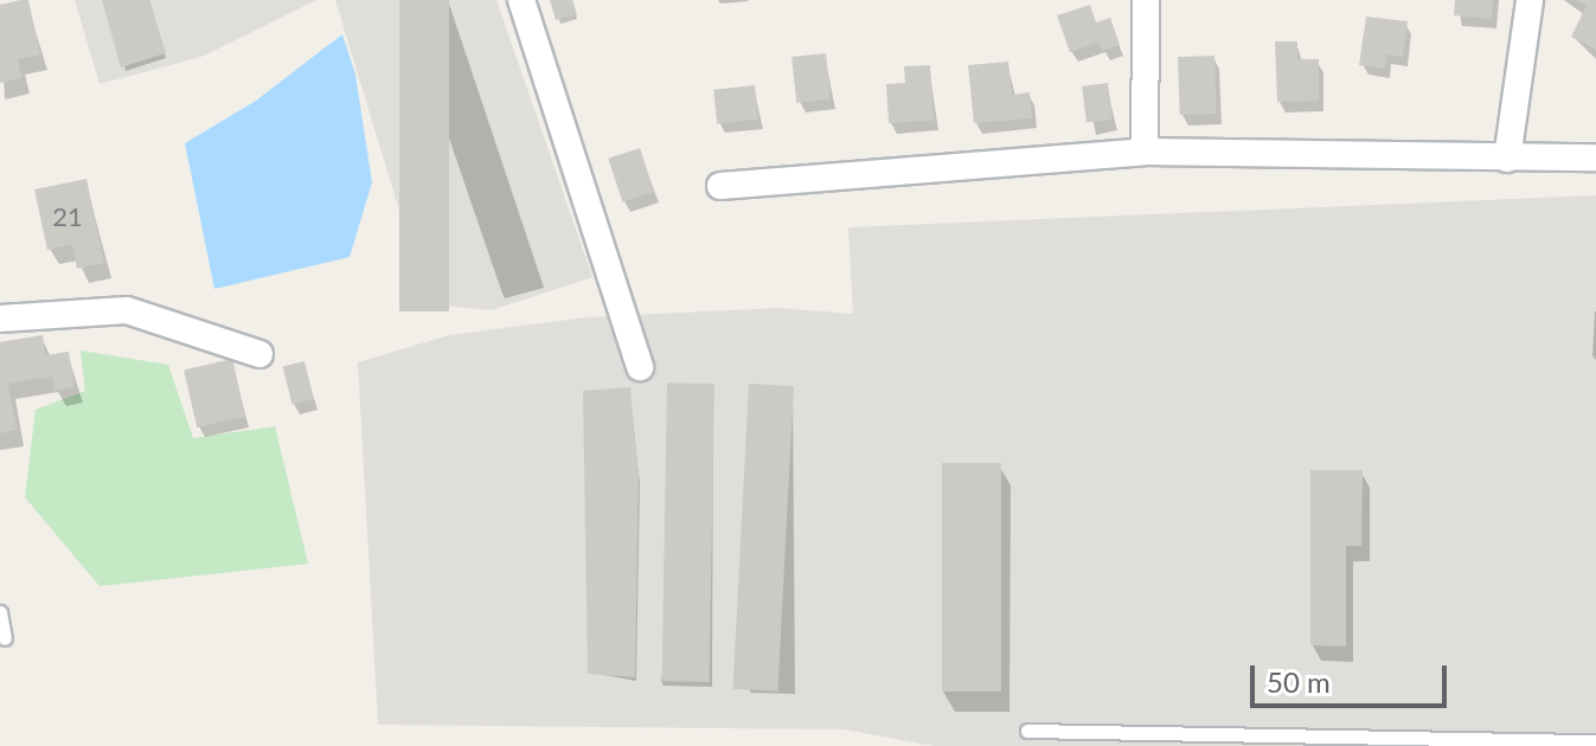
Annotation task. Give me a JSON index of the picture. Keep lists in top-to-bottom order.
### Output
{
  "house_numbers": ["21"],
  "scale_bar": "50 m"
}
